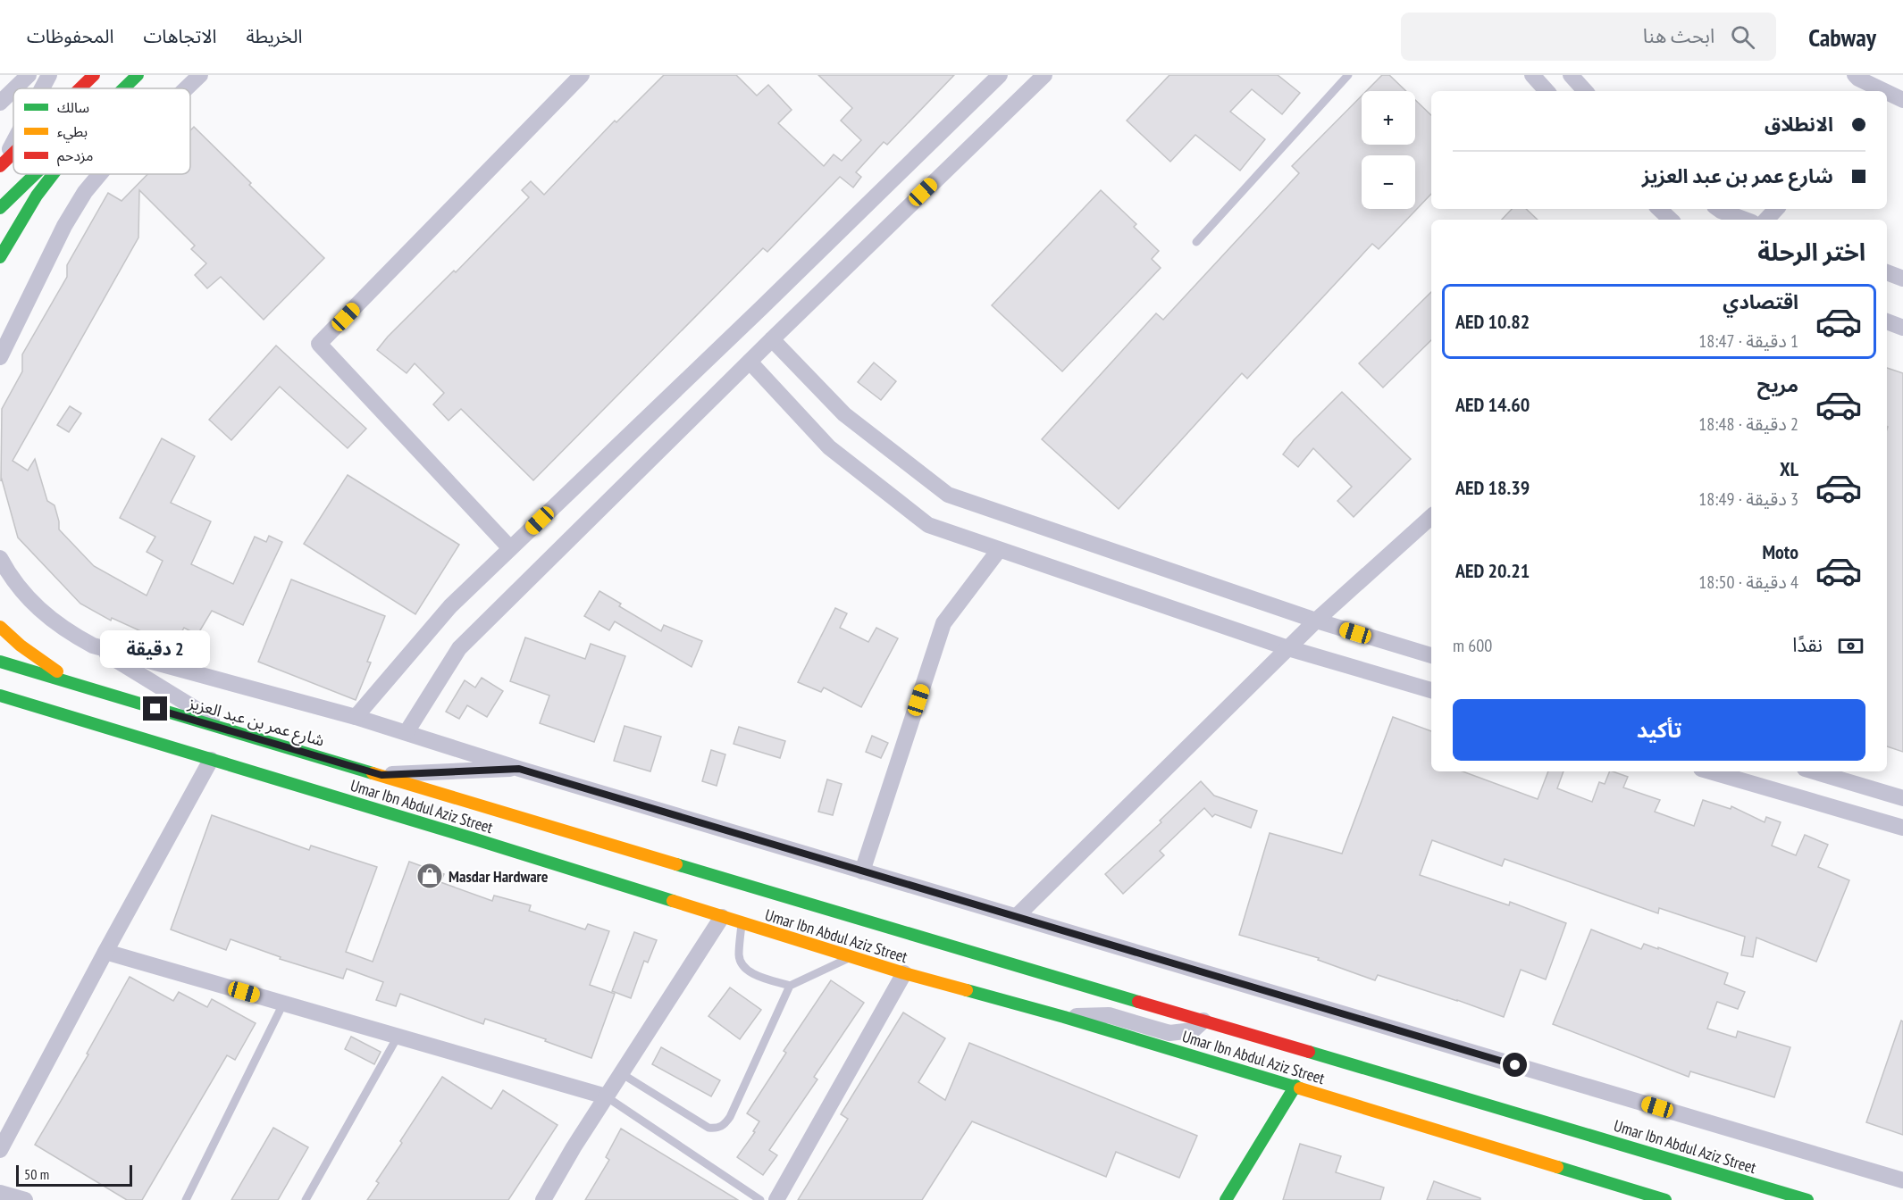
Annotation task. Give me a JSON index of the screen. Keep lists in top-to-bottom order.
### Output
{
  "streets": {
    "main road": ["شارع عمر بن عبد العزيز", "Umar Ibn Abdul Aziz Street"]
  },
  "crossings": [
    ["شارع عمر بن عبد العزيز", "Umar Ibn Abdul Aziz Street"]
  ],
  "places": {
    "shop": ["Masdar Hardware"]
  },
  "legend": ["سالك", "بطيء", "مزدحم"],
  "scale_bar": "50 m",
  "page": {
    "header": "Cabway",
    "search": "ابحث هنا",
    "nav": ["الخريطة", "الاتجاهات", "المحفوظات"],
    "map_buttons": ["+", "−"],
    "banner": ["الانطلاق", "شارع عمر بن عبد العزيز"],
    "heading": "اختر الرحلة",
    "list": [
      {
        "name": "اقتصادي",
        "note": "1 دقيقة · 18:47",
        "value": "AED 10.82"
      },
      {
        "name": "مريح",
        "note": "2 دقيقة · 18:48",
        "value": "AED 14.60"
      },
      {
        "name": "XL",
        "note": "3 دقيقة · 18:49",
        "value": "AED 18.39"
      },
      {
        "name": "Moto",
        "note": "4 دقيقة · 18:50",
        "value": "AED 20.21"
      }
    ],
    "pay": ["نقدًا", "600 m"],
    "bubble": "2 دقيقة",
    "buttons": "تأكيد",
    "scale": "50 m"
  }
}
